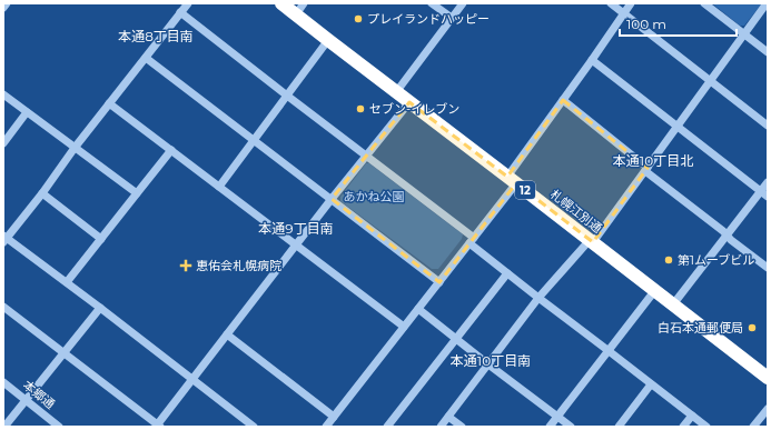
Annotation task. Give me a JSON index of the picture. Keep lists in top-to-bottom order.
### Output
{
  "streets": {
    "highway": ["12", "札幌江別通"],
    "street": ["本郷通"]
  },
  "districts": [
    "本通8丁目南",
    "本通10丁目北",
    "本通9丁目南",
    "本通10丁目南"
  ],
  "parks": ["あかね公園"],
  "places": {
    "other": [
      "プレイランドハッピー",
      "セブン-イレブン",
      "第1ムーブビル",
      "白石本通郵便局"
    ],
    "health": ["恵佑会札幌病院"]
  },
  "scale_bar": "100 m"
}
